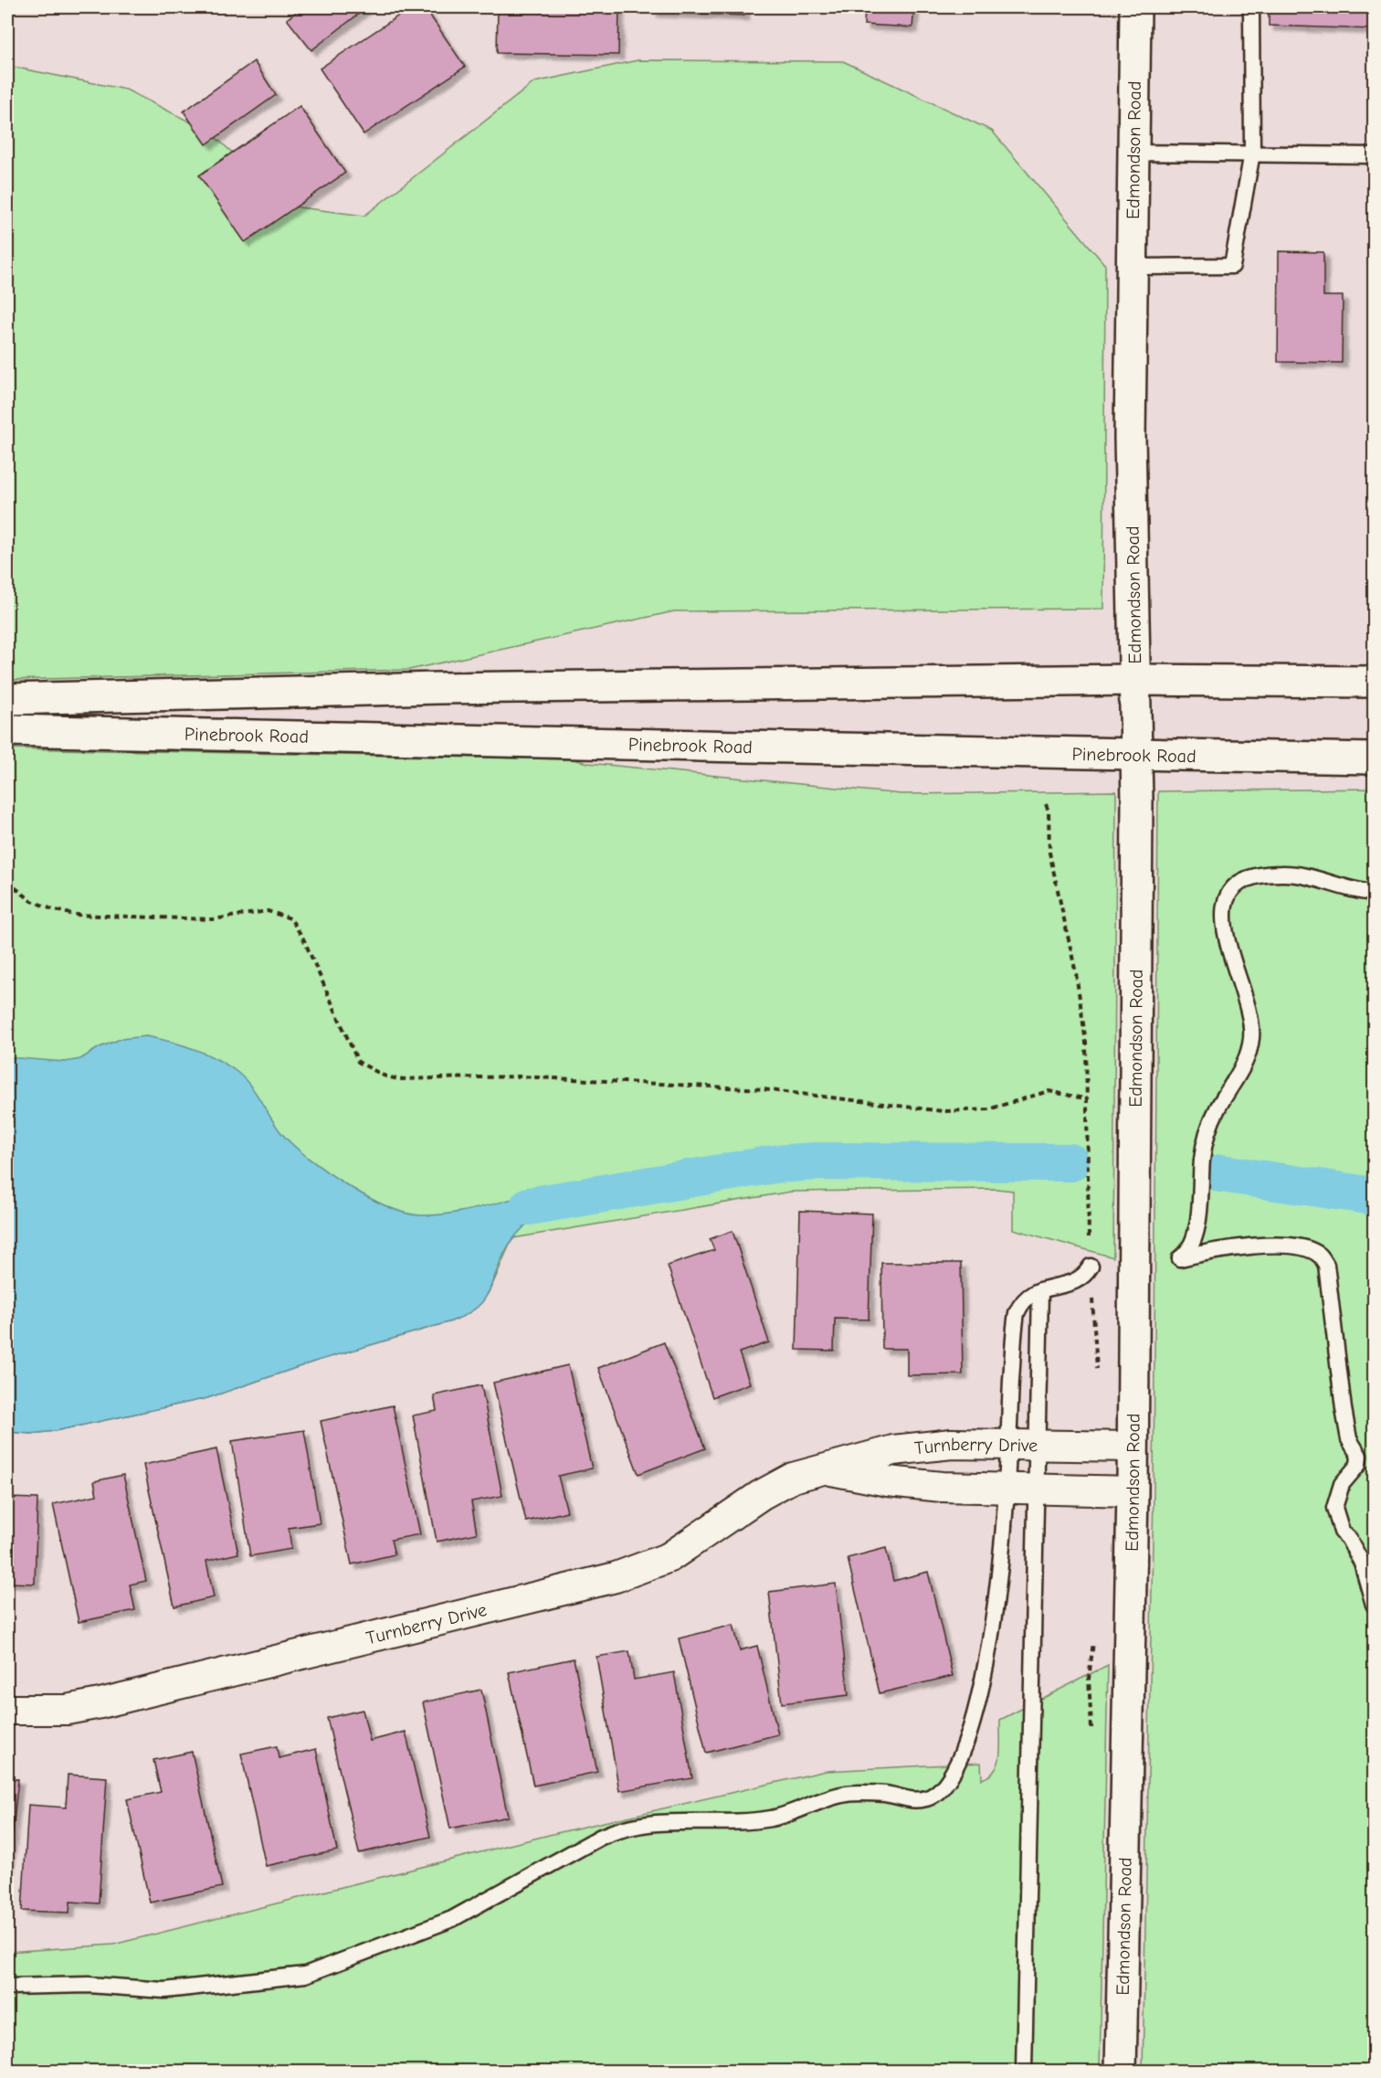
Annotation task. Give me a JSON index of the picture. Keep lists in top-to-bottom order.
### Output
{
  "streets": {
    "street": ["Edmondson Road", "Pinebrook Road", "Turnberry Drive"]
  },
  "crossings": [
    ["Edmondson Road", "Pinebrook Road"],
    ["Edmondson Road", "Turnberry Drive"]
  ]
}
